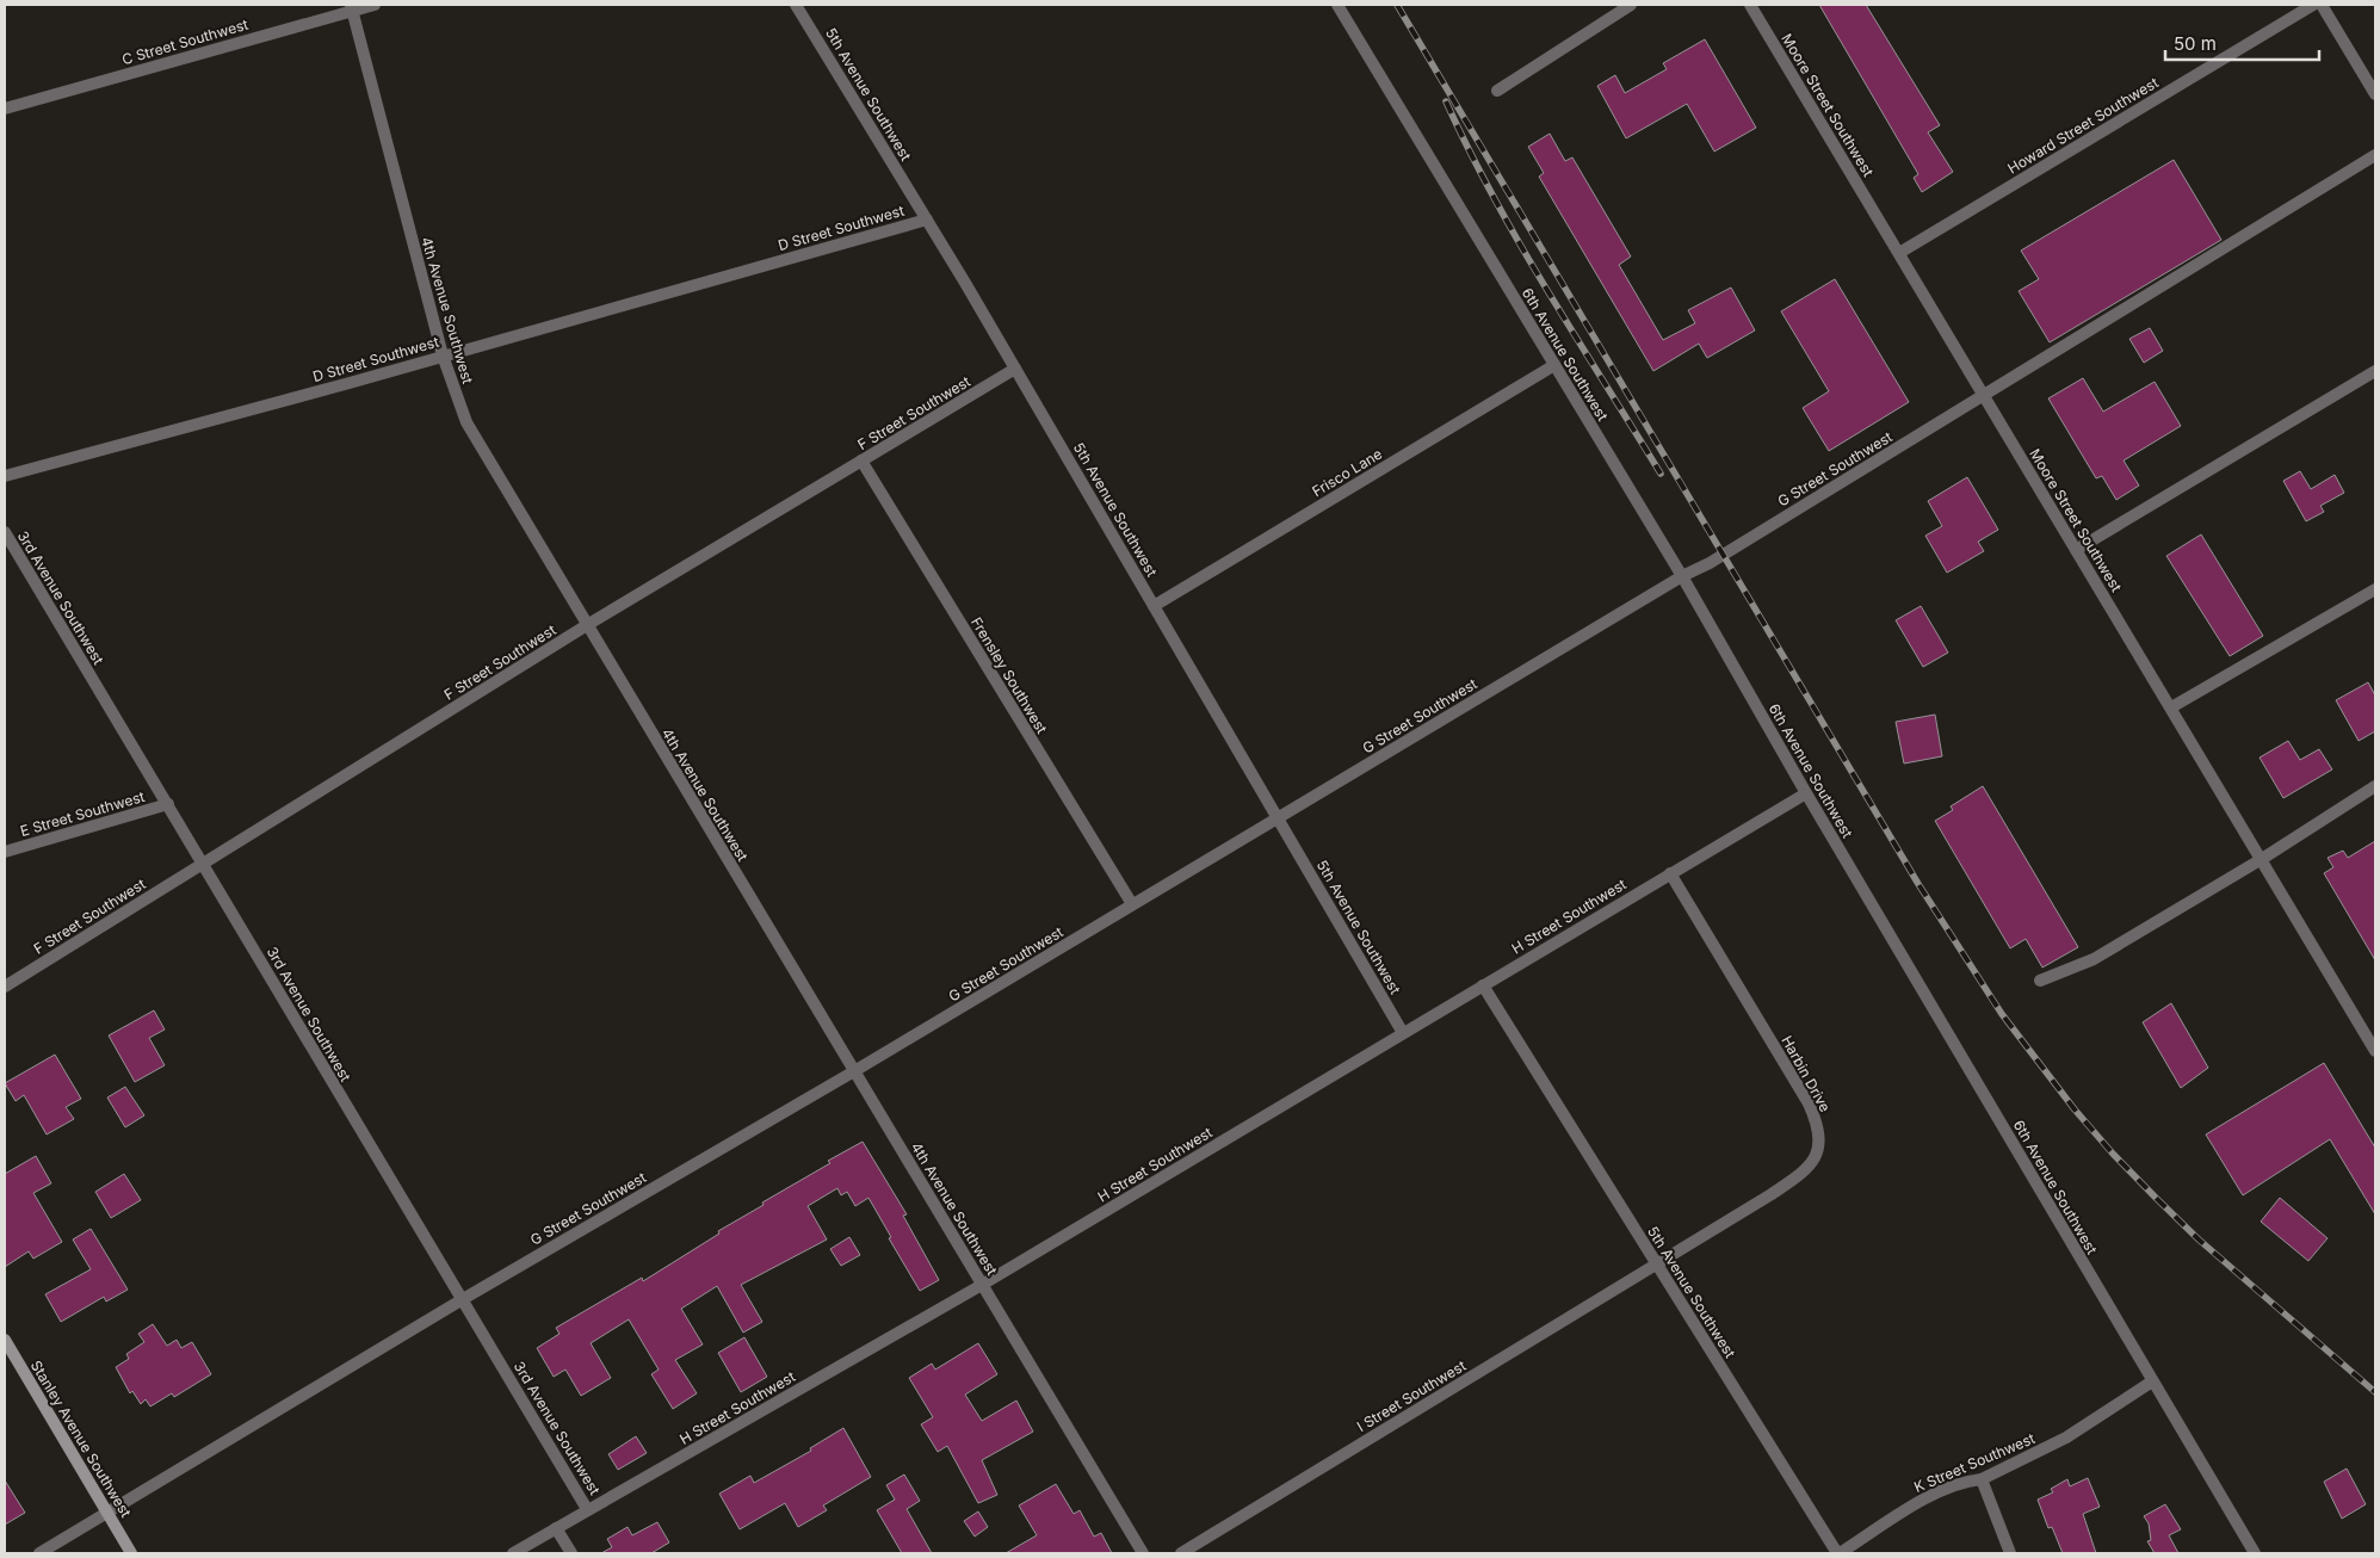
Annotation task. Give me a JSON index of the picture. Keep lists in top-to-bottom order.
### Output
{
  "streets": {
    "street": [
      "C Street Southwest",
      "5th Avenue Southwest",
      "Moore Street Southwest",
      "Howard Street Southwest",
      "D Street Southwest",
      "4th Avenue Southwest",
      "6th Avenue Southwest",
      "F Street Southwest",
      "G Street Southwest",
      "Frisco Lane",
      "3rd Avenue Southwest",
      "Frensley Southwest",
      "E Street Southwest",
      "H Street Southwest",
      "Harbin Drive",
      "I Street Southwest",
      "Stanley Avenue Southwest",
      "K Street Southwest"
    ]
  },
  "crossings": [
    ["C Street Southwest", "4th Avenue Southwest"],
    ["5th Avenue Southwest", "D Street Southwest"],
    ["5th Avenue Southwest", "F Street Southwest"],
    ["5th Avenue Southwest", "G Street Southwest"],
    ["5th Avenue Southwest", "Frisco Lane"],
    ["5th Avenue Southwest", "H Street Southwest"],
    ["5th Avenue Southwest", "Harbin Drive"],
    ["5th Avenue Southwest", "I Street Southwest"],
    ["5th Avenue Southwest", "K Street Southwest"],
    ["Moore Street Southwest", "Howard Street Southwest"],
    ["Moore Street Southwest", "G Street Southwest"],
    ["D Street Southwest", "4th Avenue Southwest"],
    ["4th Avenue Southwest", "F Street Southwest"],
    ["4th Avenue Southwest", "G Street Southwest"],
    ["4th Avenue Southwest", "H Street Southwest"],
    ["6th Avenue Southwest", "G Street Southwest"],
    ["6th Avenue Southwest", "Frisco Lane"],
    ["6th Avenue Southwest", "H Street Southwest"],
    ["6th Avenue Southwest", "K Street Southwest"],
    ["F Street Southwest", "3rd Avenue Southwest"],
    ["F Street Southwest", "Frensley Southwest"],
    ["G Street Southwest", "3rd Avenue Southwest"],
    ["G Street Southwest", "Frensley Southwest"],
    ["G Street Southwest", "Stanley Avenue Southwest"],
    ["3rd Avenue Southwest", "E Street Southwest"],
    ["3rd Avenue Southwest", "H Street Southwest"],
    ["H Street Southwest", "Harbin Drive"],
    ["Harbin Drive", "I Street Southwest"]
  ],
  "scale_bar": "50 m"
}
